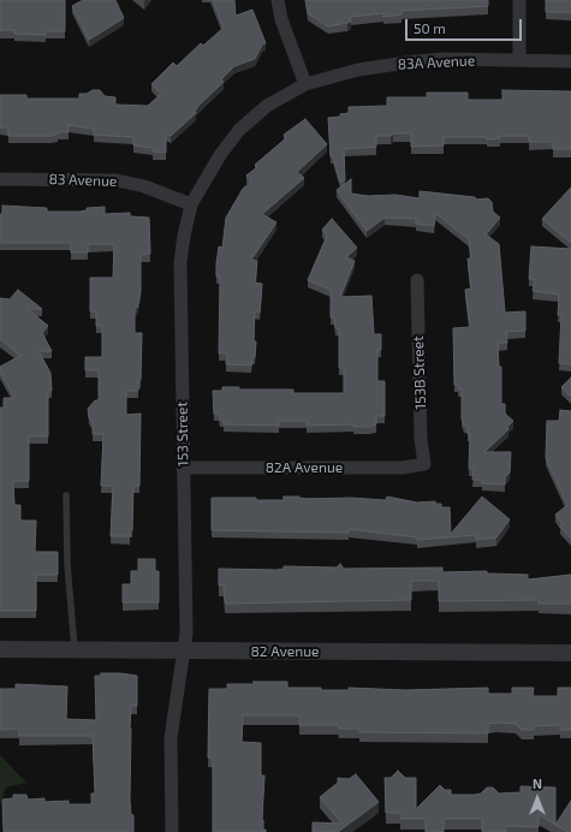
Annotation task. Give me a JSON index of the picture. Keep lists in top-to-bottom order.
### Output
{
  "streets": {
    "street": [
      "83A Avenue",
      "83 Avenue",
      "153B Street",
      "153 Street",
      "82A Avenue",
      "82 Avenue"
    ]
  },
  "crossings": [
    ["83A Avenue", "153 Street"],
    ["83 Avenue", "153 Street"],
    ["153B Street", "82A Avenue"],
    ["153 Street", "82A Avenue"],
    ["153 Street", "82 Avenue"]
  ],
  "scale_bar": "50 m",
  "north": "top"
}
